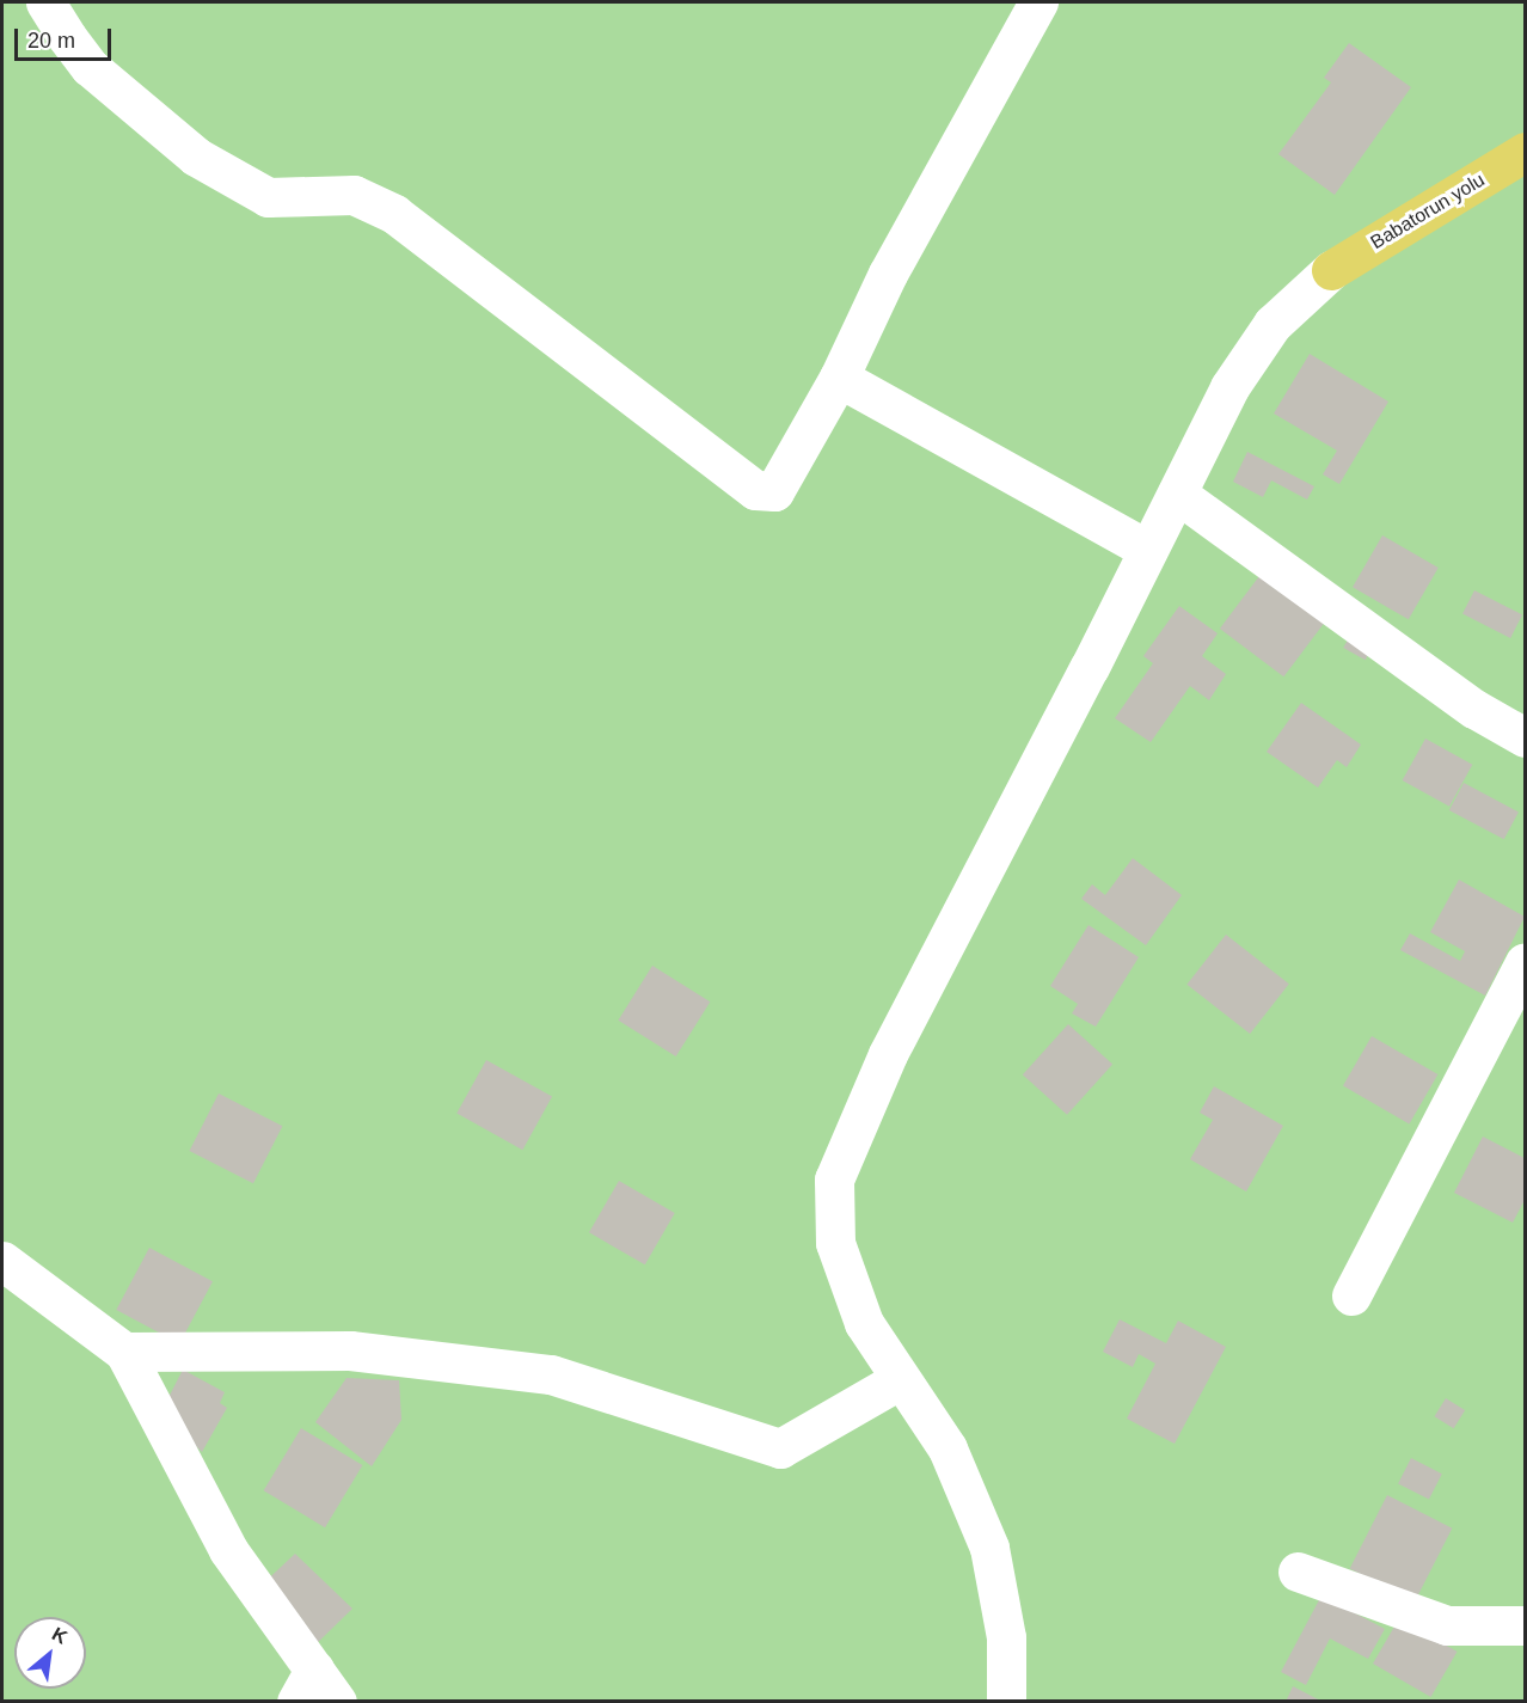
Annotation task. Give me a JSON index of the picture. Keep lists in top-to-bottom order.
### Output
{
  "streets": {
    "main road": ["Babatorun yolu"]
  },
  "scale_bar": "20 m",
  "north": "top right"
}
